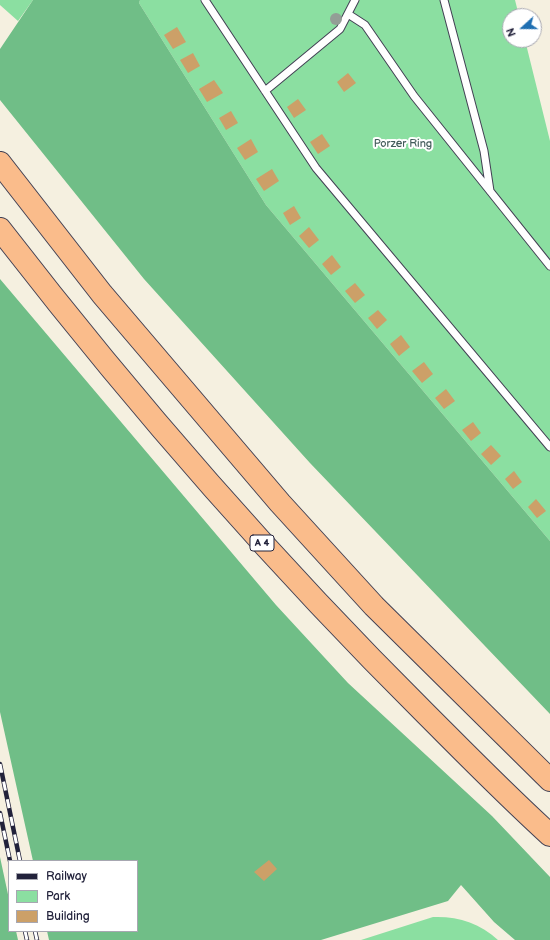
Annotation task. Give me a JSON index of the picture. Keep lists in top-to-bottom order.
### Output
{
  "streets": {
    "highway": ["A 4"]
  },
  "parks": ["Porzer Ring"],
  "legend": ["Railway", "Park", "Building"],
  "north": "left"
}
